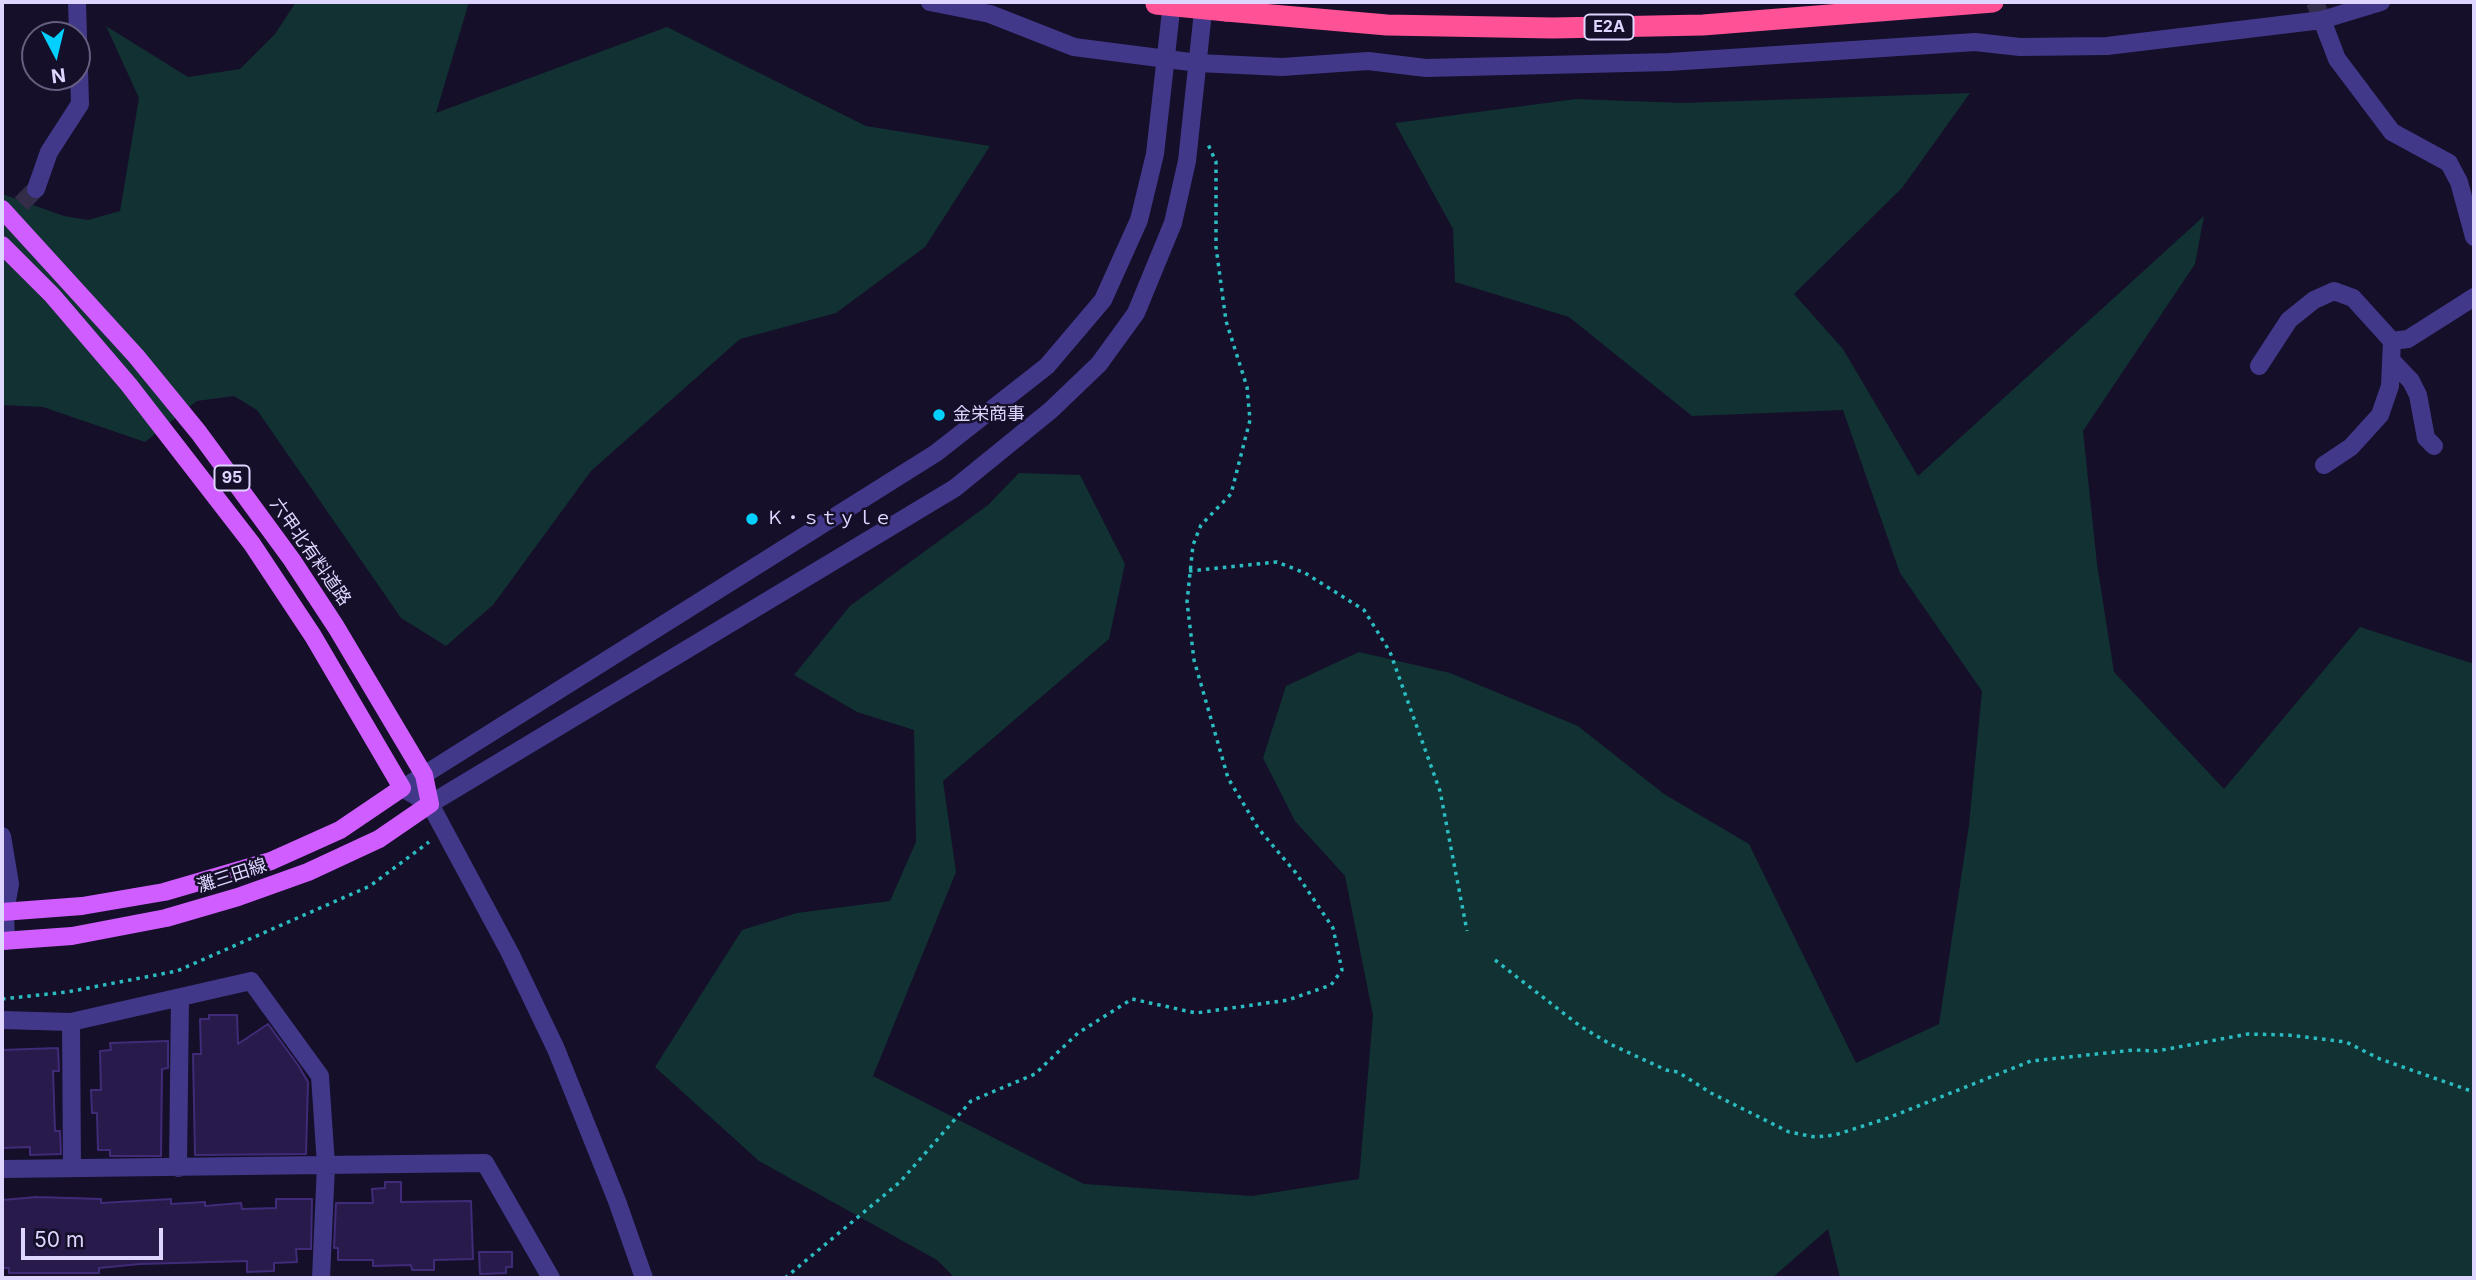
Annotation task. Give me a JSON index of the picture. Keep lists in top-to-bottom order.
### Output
{
  "streets": {
    "highway": ["E2A"],
    "main road": ["95", "六甲北有料道路", "灘三田線"]
  },
  "crossings": [
    ["95", "六甲北有料道路"],
    ["95", "灘三田線"]
  ],
  "places": ["金栄商事", "Ｋ・ｓｔｙｌｅ"],
  "scale_bar": "50 m",
  "north": "bottom"
}
